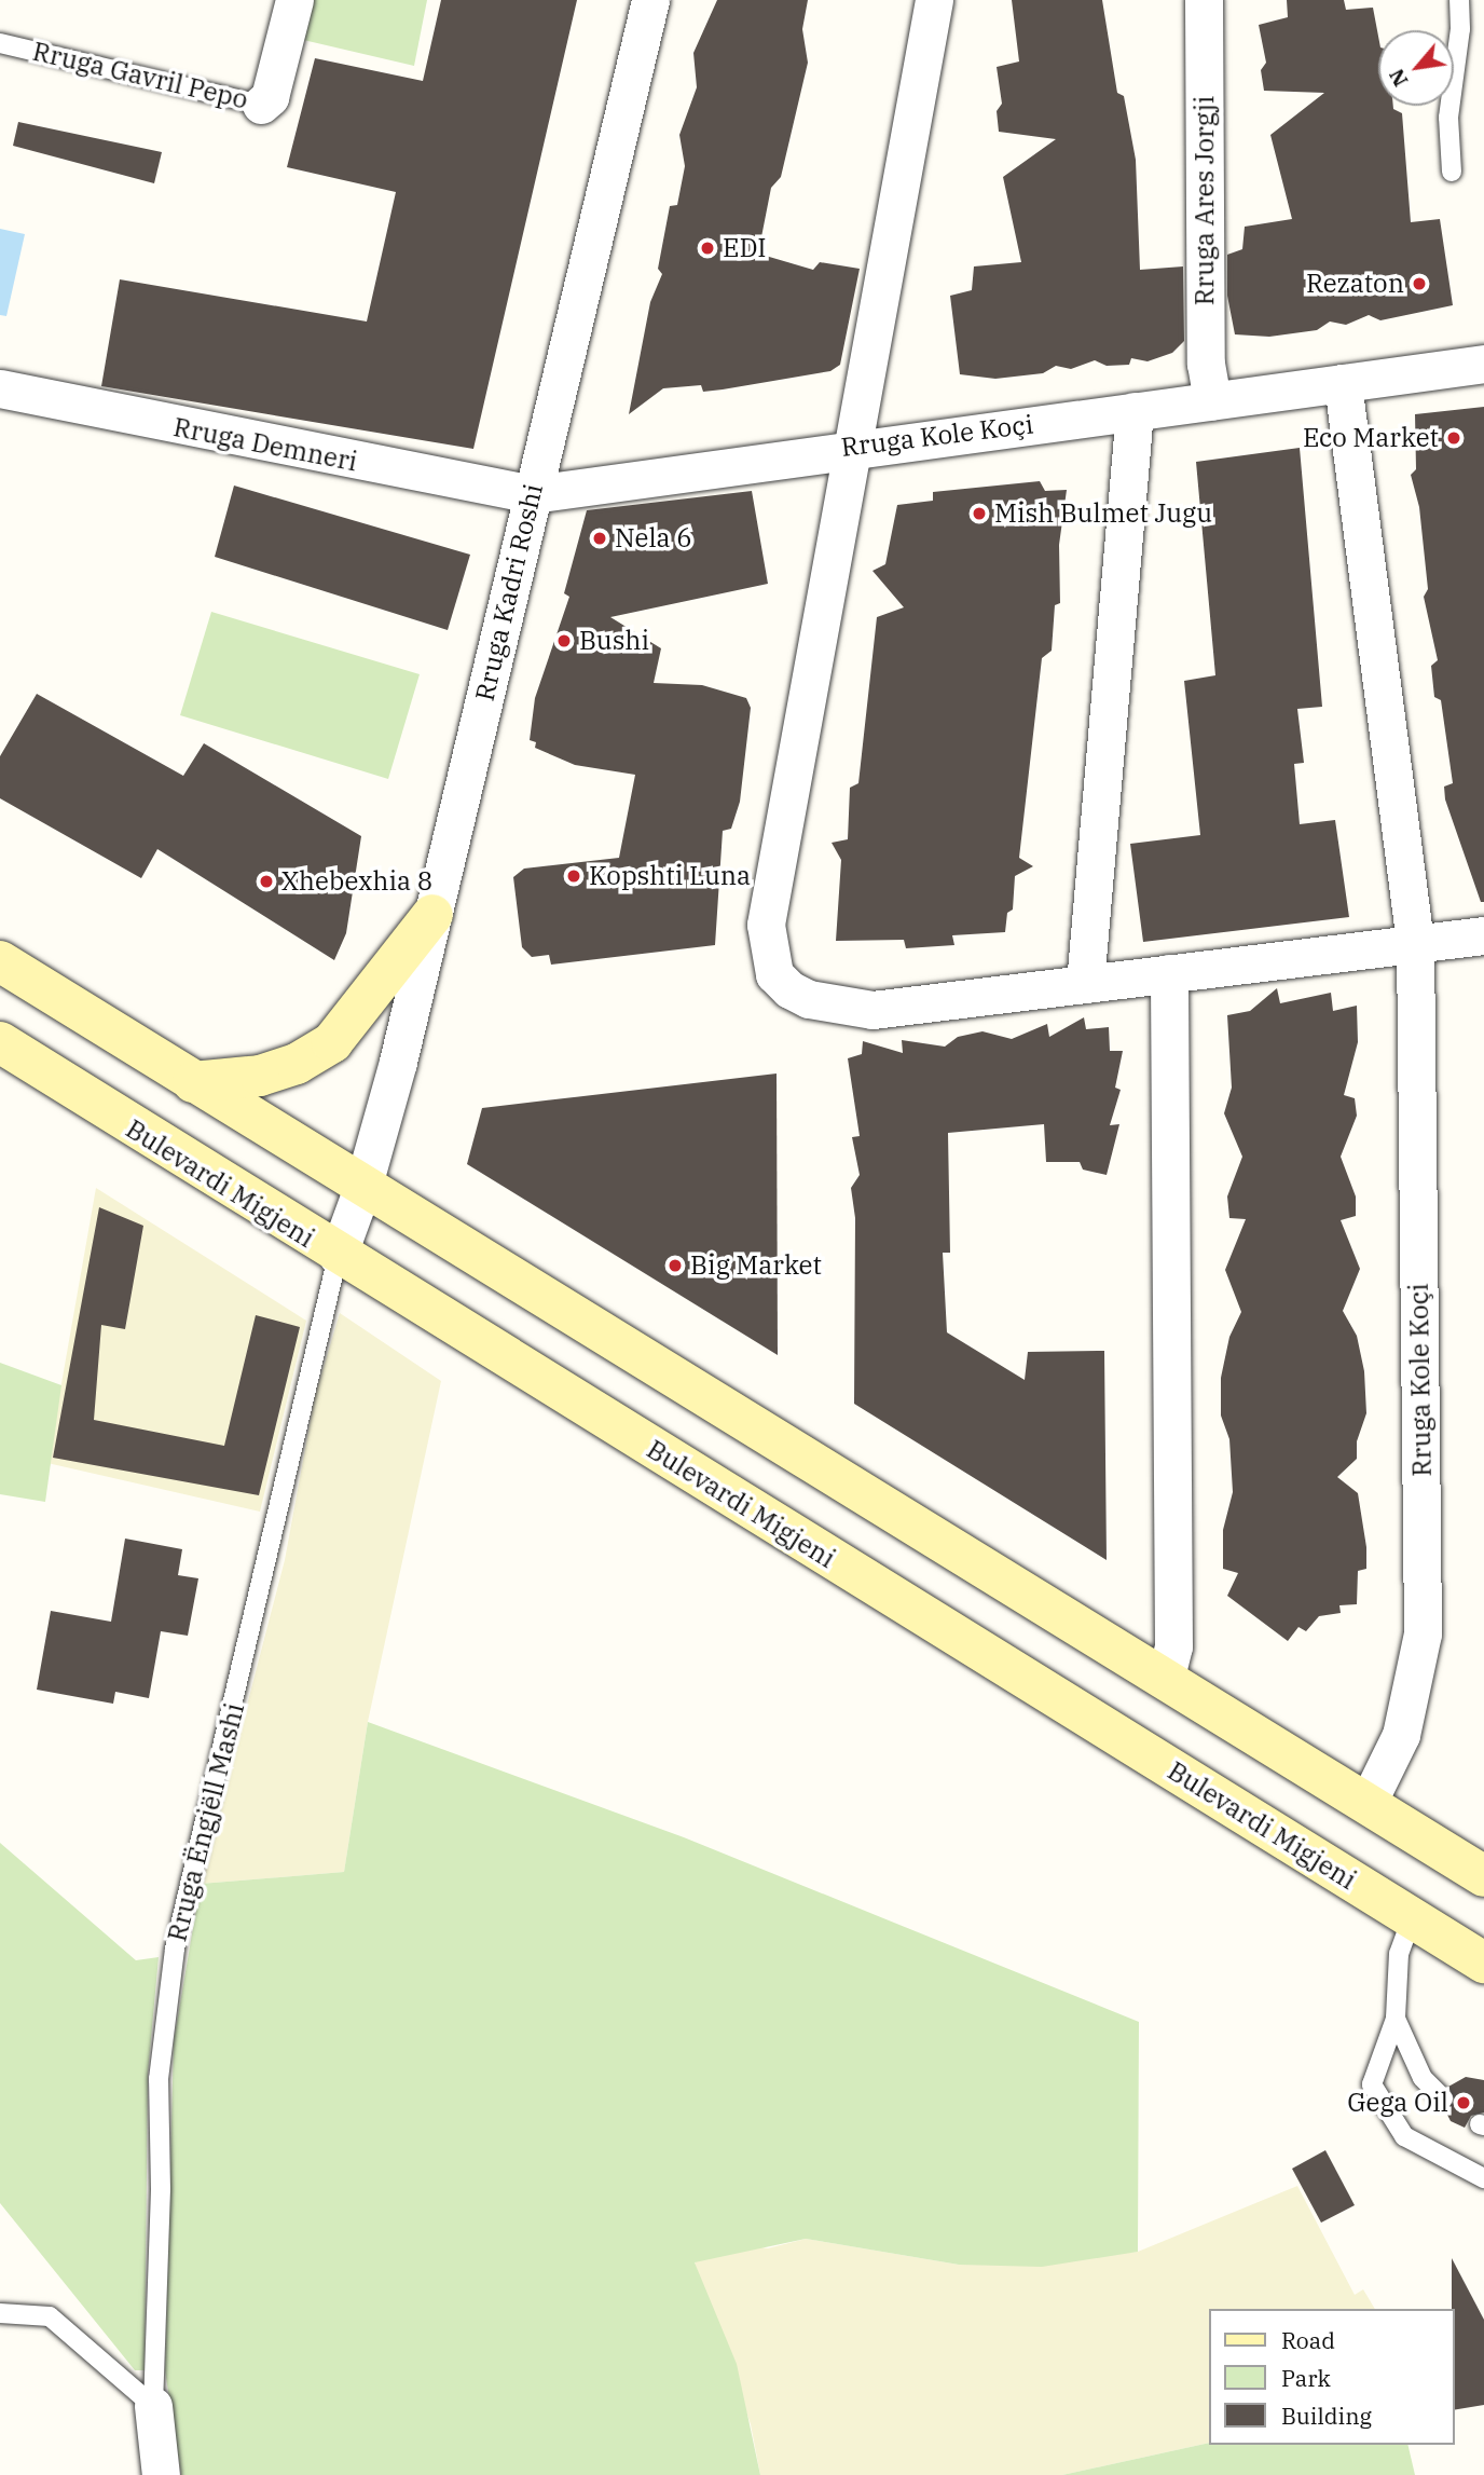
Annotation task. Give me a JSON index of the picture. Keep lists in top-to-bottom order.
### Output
{
  "streets": {
    "main road": ["Bulevardi Migjeni"],
    "street": [
      "Rruga Gavril Pepo",
      "Rruga Ares Jorgji",
      "Rruga Kole Koçi",
      "Rruga Demneri",
      "Rruga Kadri Roshi",
      "Rruga Ëngjëll Mashi"
    ]
  },
  "crossings": [
    ["Rruga Ares Jorgji", "Rruga Kole Koçi"],
    ["Rruga Kole Koçi", "Rruga Demneri"],
    ["Rruga Kole Koçi", "Rruga Kadri Roshi"],
    ["Rruga Demneri", "Rruga Kadri Roshi"],
    ["Rruga Kadri Roshi", "Rruga Ëngjëll Mashi"],
    ["Bulevardi Migjeni", "Rruga Ëngjëll Mashi"]
  ],
  "places": [
    "EDI",
    "Rezaton",
    "Eco Market",
    "Mish Bulmet Jugu",
    "Nela 6",
    "Bushi",
    "Kopshti Luna",
    "Xhebexhia 8",
    "Big Market",
    "Gega Oil"
  ],
  "legend": ["Road", "Park", "Building"],
  "north": "bottom left"
}
